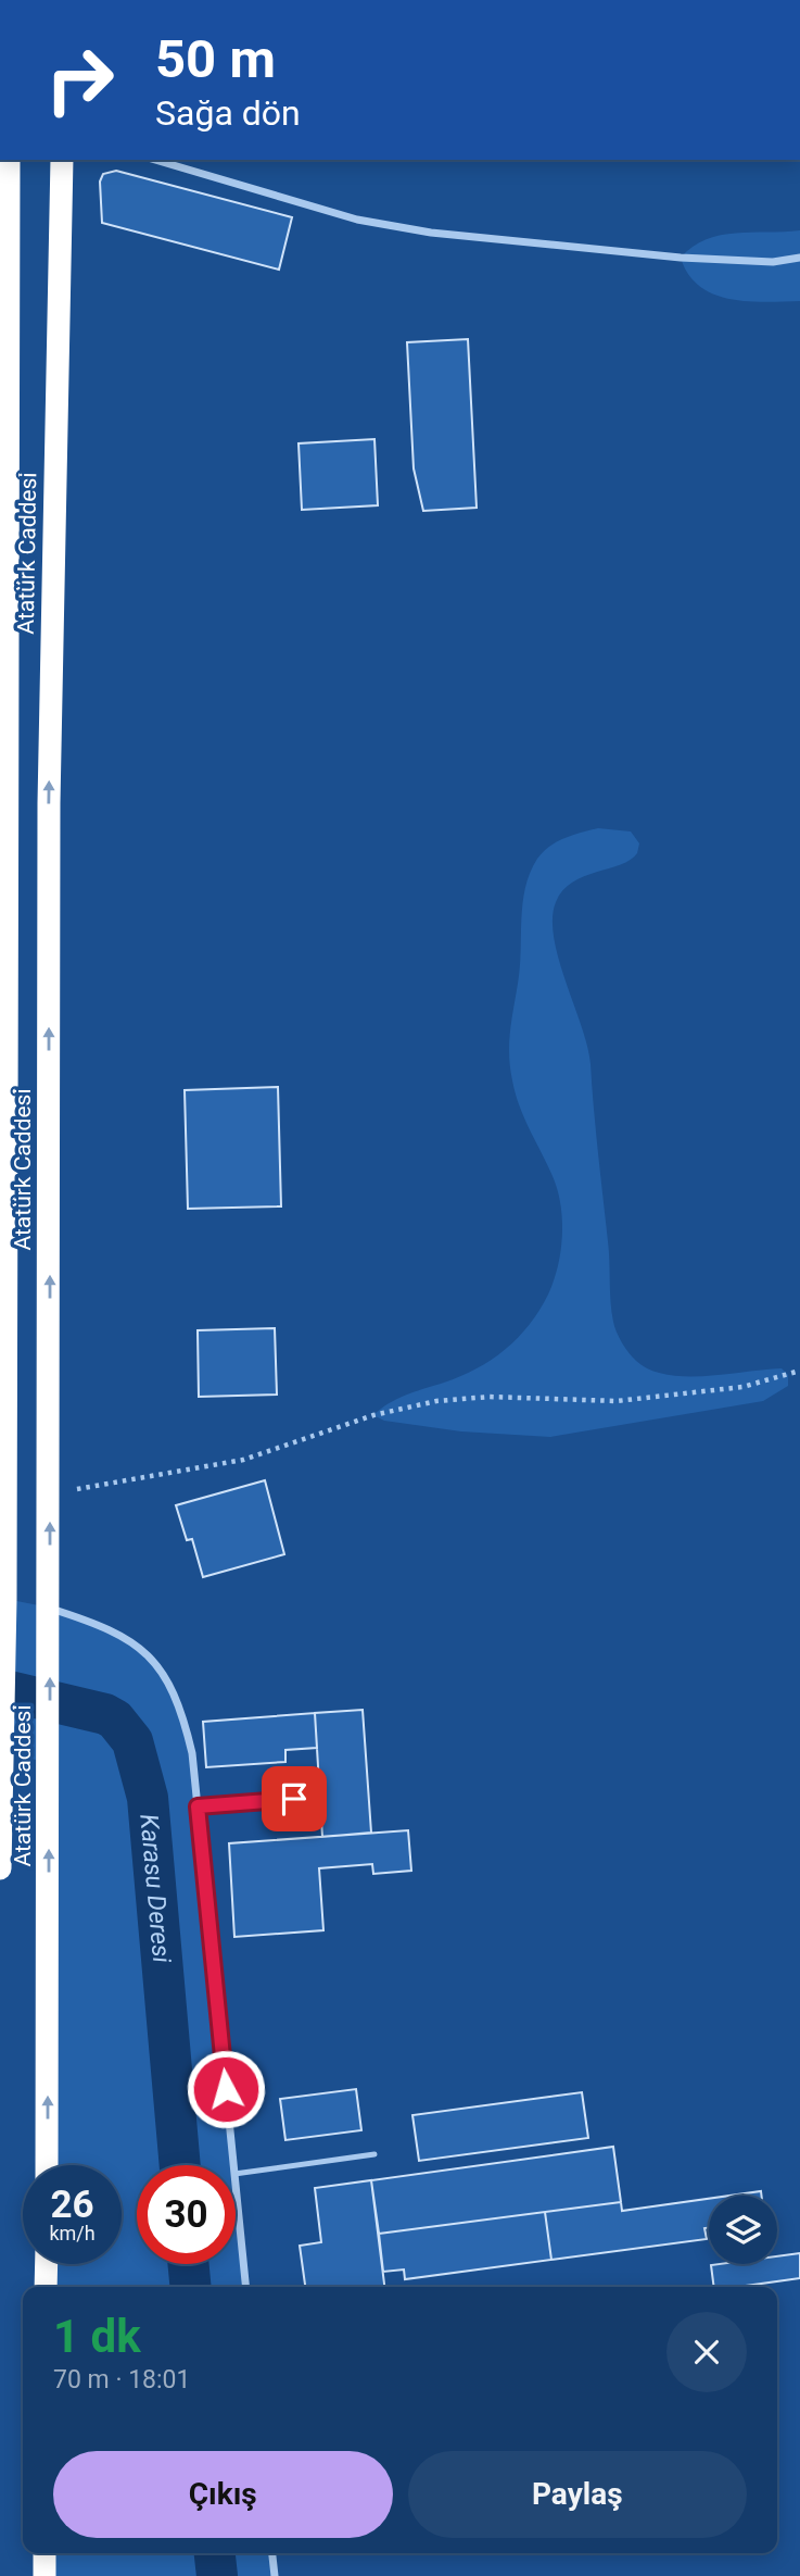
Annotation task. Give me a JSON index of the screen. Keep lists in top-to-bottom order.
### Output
{
  "streets": {
    "highway": ["Atatürk Caddesi"]
  },
  "water": ["Karasu Deresi"],
  "page": {
    "turn": ["50 m", "Sağa dön"],
    "speed": "26 km/h",
    "limit": "30",
    "heading": ["1 dk", "70 m · 18:01"],
    "buttons": ["Çıkış", "Paylaş"]
  }
}
